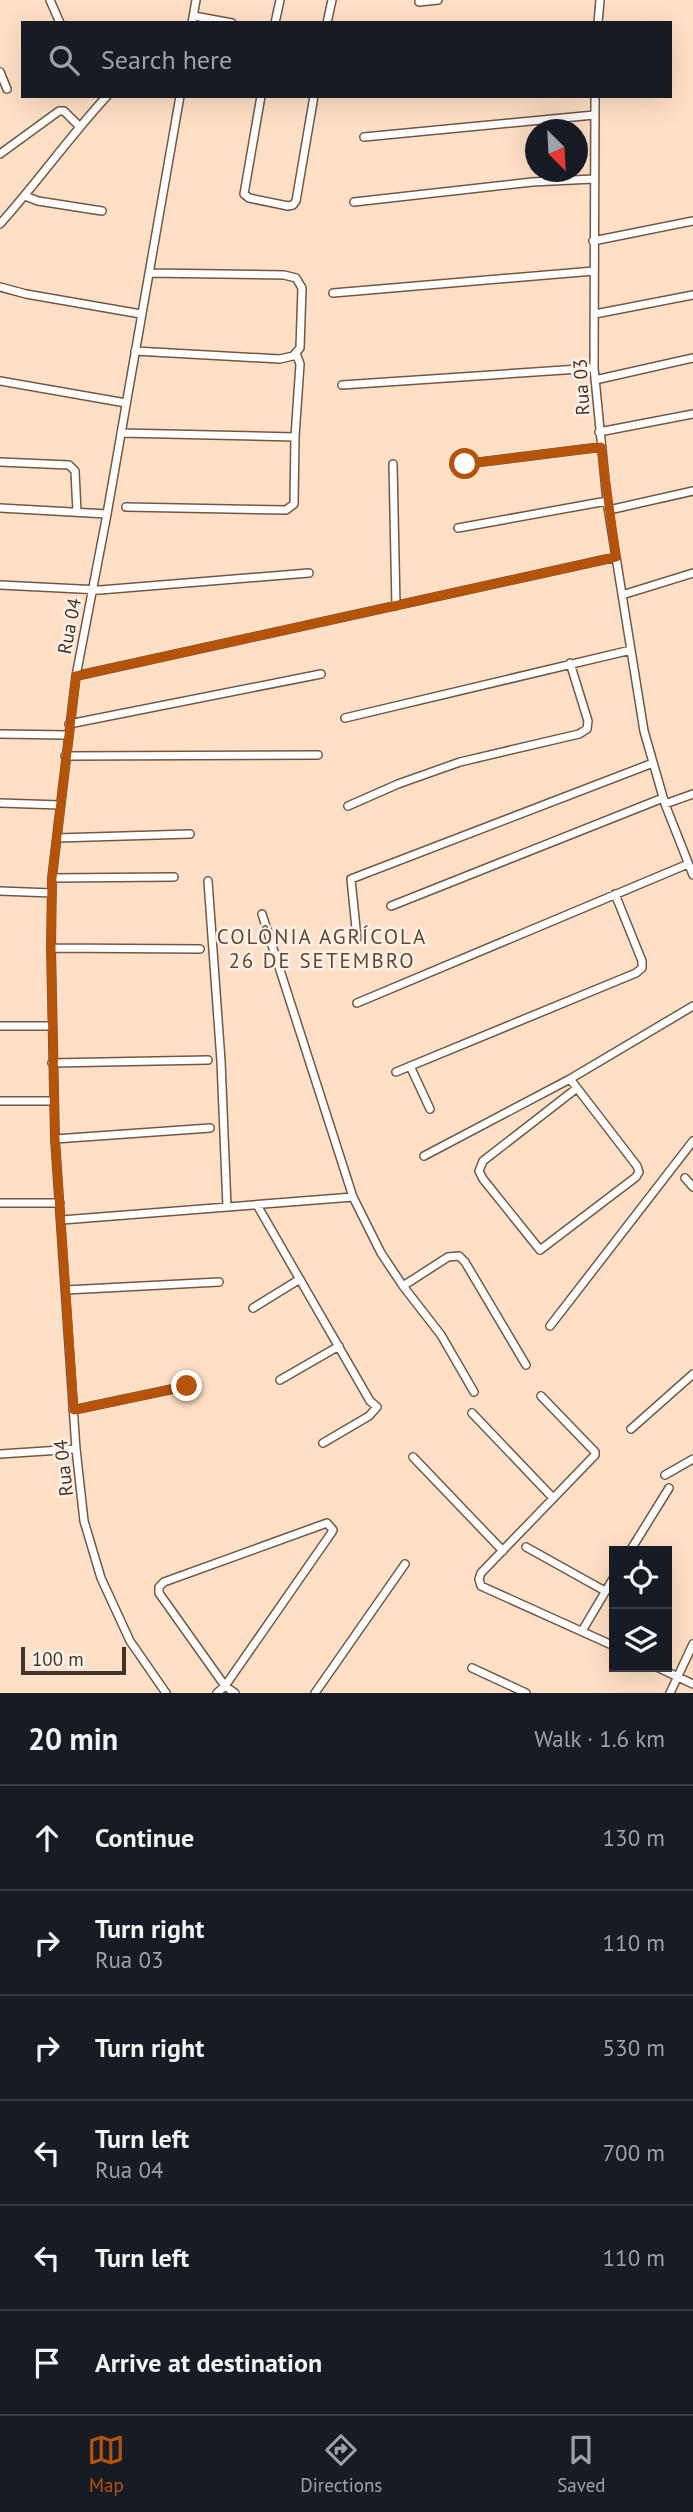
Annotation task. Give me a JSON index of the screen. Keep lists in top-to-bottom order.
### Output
{
  "streets": {
    "street": ["Rua 03", "Rua 04"]
  },
  "districts": ["COLÔNIA AGRÍCOLA 26 DE SETEMBRO"],
  "scale_bar": "100 m",
  "north": "bottom right",
  "page": {
    "search": "Search here",
    "scale": "100 m",
    "heading": ["20 min", "Walk · 1.6 km"],
    "list": [
      ["Continue", "130 m"],
      ["Turn right", "Rua 03", "110 m"],
      ["Turn right", "530 m"],
      ["Turn left", "Rua 04", "700 m"],
      ["Turn left", "110 m"],
      "Arrive at destination"
    ],
    "nav": ["Map", "Directions", "Saved"]
  }
}
